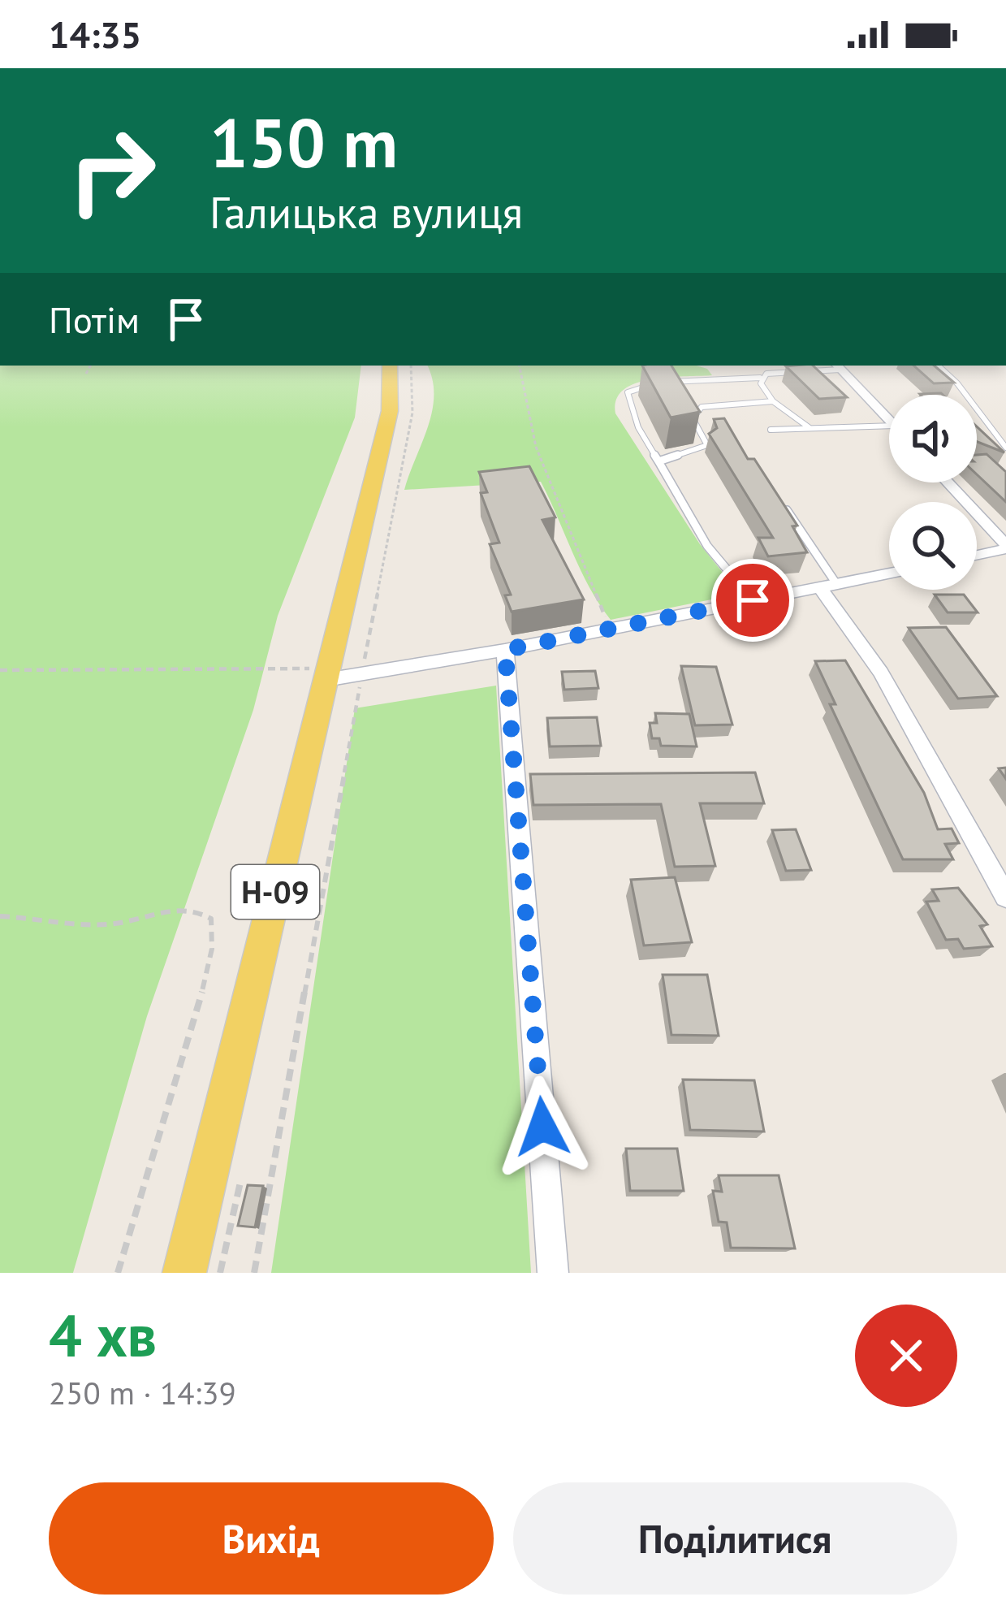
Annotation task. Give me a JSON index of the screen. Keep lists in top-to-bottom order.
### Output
{
  "streets": {
    "main road": ["Н-09"]
  },
  "page": {
    "status": "14:35",
    "turn": ["150 m", "Галицька вулиця"],
    "then": "Потім",
    "heading": ["4 хв", "250 m · 14:39"],
    "buttons": ["Вихід", "Поділитися"]
  }
}
